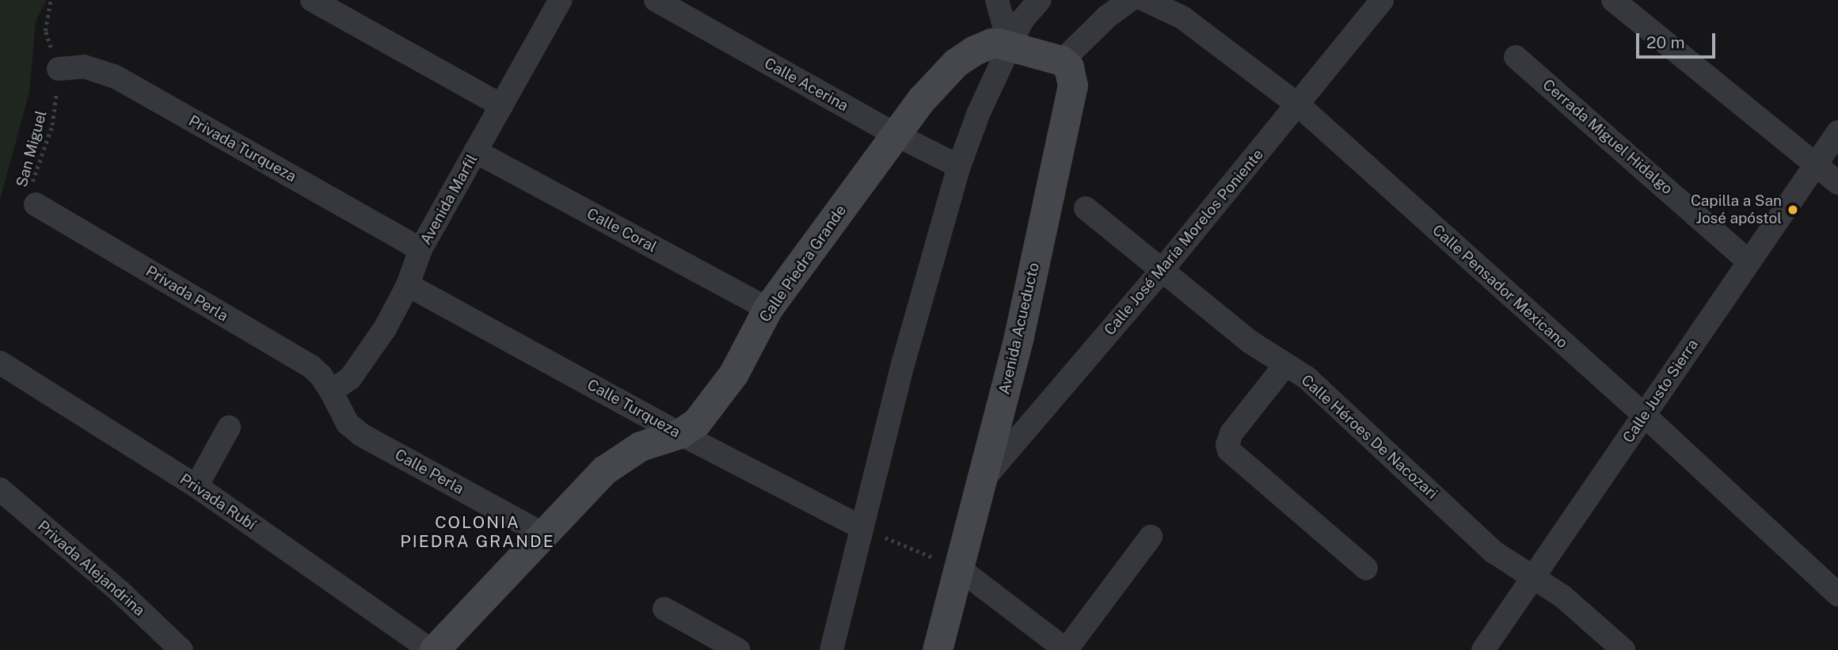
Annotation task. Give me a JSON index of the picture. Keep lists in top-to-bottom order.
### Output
{
  "streets": {
    "street": [
      "Calle Acerina",
      "Cerrada Miguel Hidalgo",
      "Privada Turqueza",
      "Avenida Marfil",
      "Calle Coral",
      "Calle José María Morelos Poniente",
      "Calle Piedra Grande",
      "Calle Pensador Mexicano",
      "Privada Perla",
      "Avenida Acueducto",
      "Calle Justo Sierra",
      "Calle Turqueza",
      "Calle Héroes De Nacozari",
      "Calle Perla",
      "Privada Rubí",
      "Privada Alejandrina"
    ],
    "path": ["San Miguel"]
  },
  "crossings": [
    ["Calle Acerina", "Calle Piedra Grande"],
    ["Cerrada Miguel Hidalgo", "Calle Justo Sierra"],
    ["San Miguel", "Privada Turqueza"],
    ["San Miguel", "Privada Perla"],
    ["Privada Turqueza", "Avenida Marfil"],
    ["Avenida Marfil", "Calle Coral"],
    ["Avenida Marfil", "Privada Perla"],
    ["Avenida Marfil", "Calle Turqueza"],
    ["Avenida Marfil", "Calle Perla"],
    ["Calle Coral", "Calle Piedra Grande"],
    ["Calle José María Morelos Poniente", "Calle Pensador Mexicano"],
    ["Calle José María Morelos Poniente", "Avenida Acueducto"],
    ["Calle José María Morelos Poniente", "Calle Héroes De Nacozari"],
    ["Calle Piedra Grande", "Calle Turqueza"],
    ["Calle Piedra Grande", "Calle Perla"],
    ["Calle Piedra Grande", "Privada Rubí"],
    ["Calle Pensador Mexicano", "Calle Justo Sierra"],
    ["Privada Perla", "Calle Perla"],
    ["Calle Justo Sierra", "Calle Héroes De Nacozari"]
  ],
  "districts": ["COLONIA PIEDRA GRANDE"],
  "places": ["Capilla a San José apóstol"],
  "scale_bar": "20 m"
}
